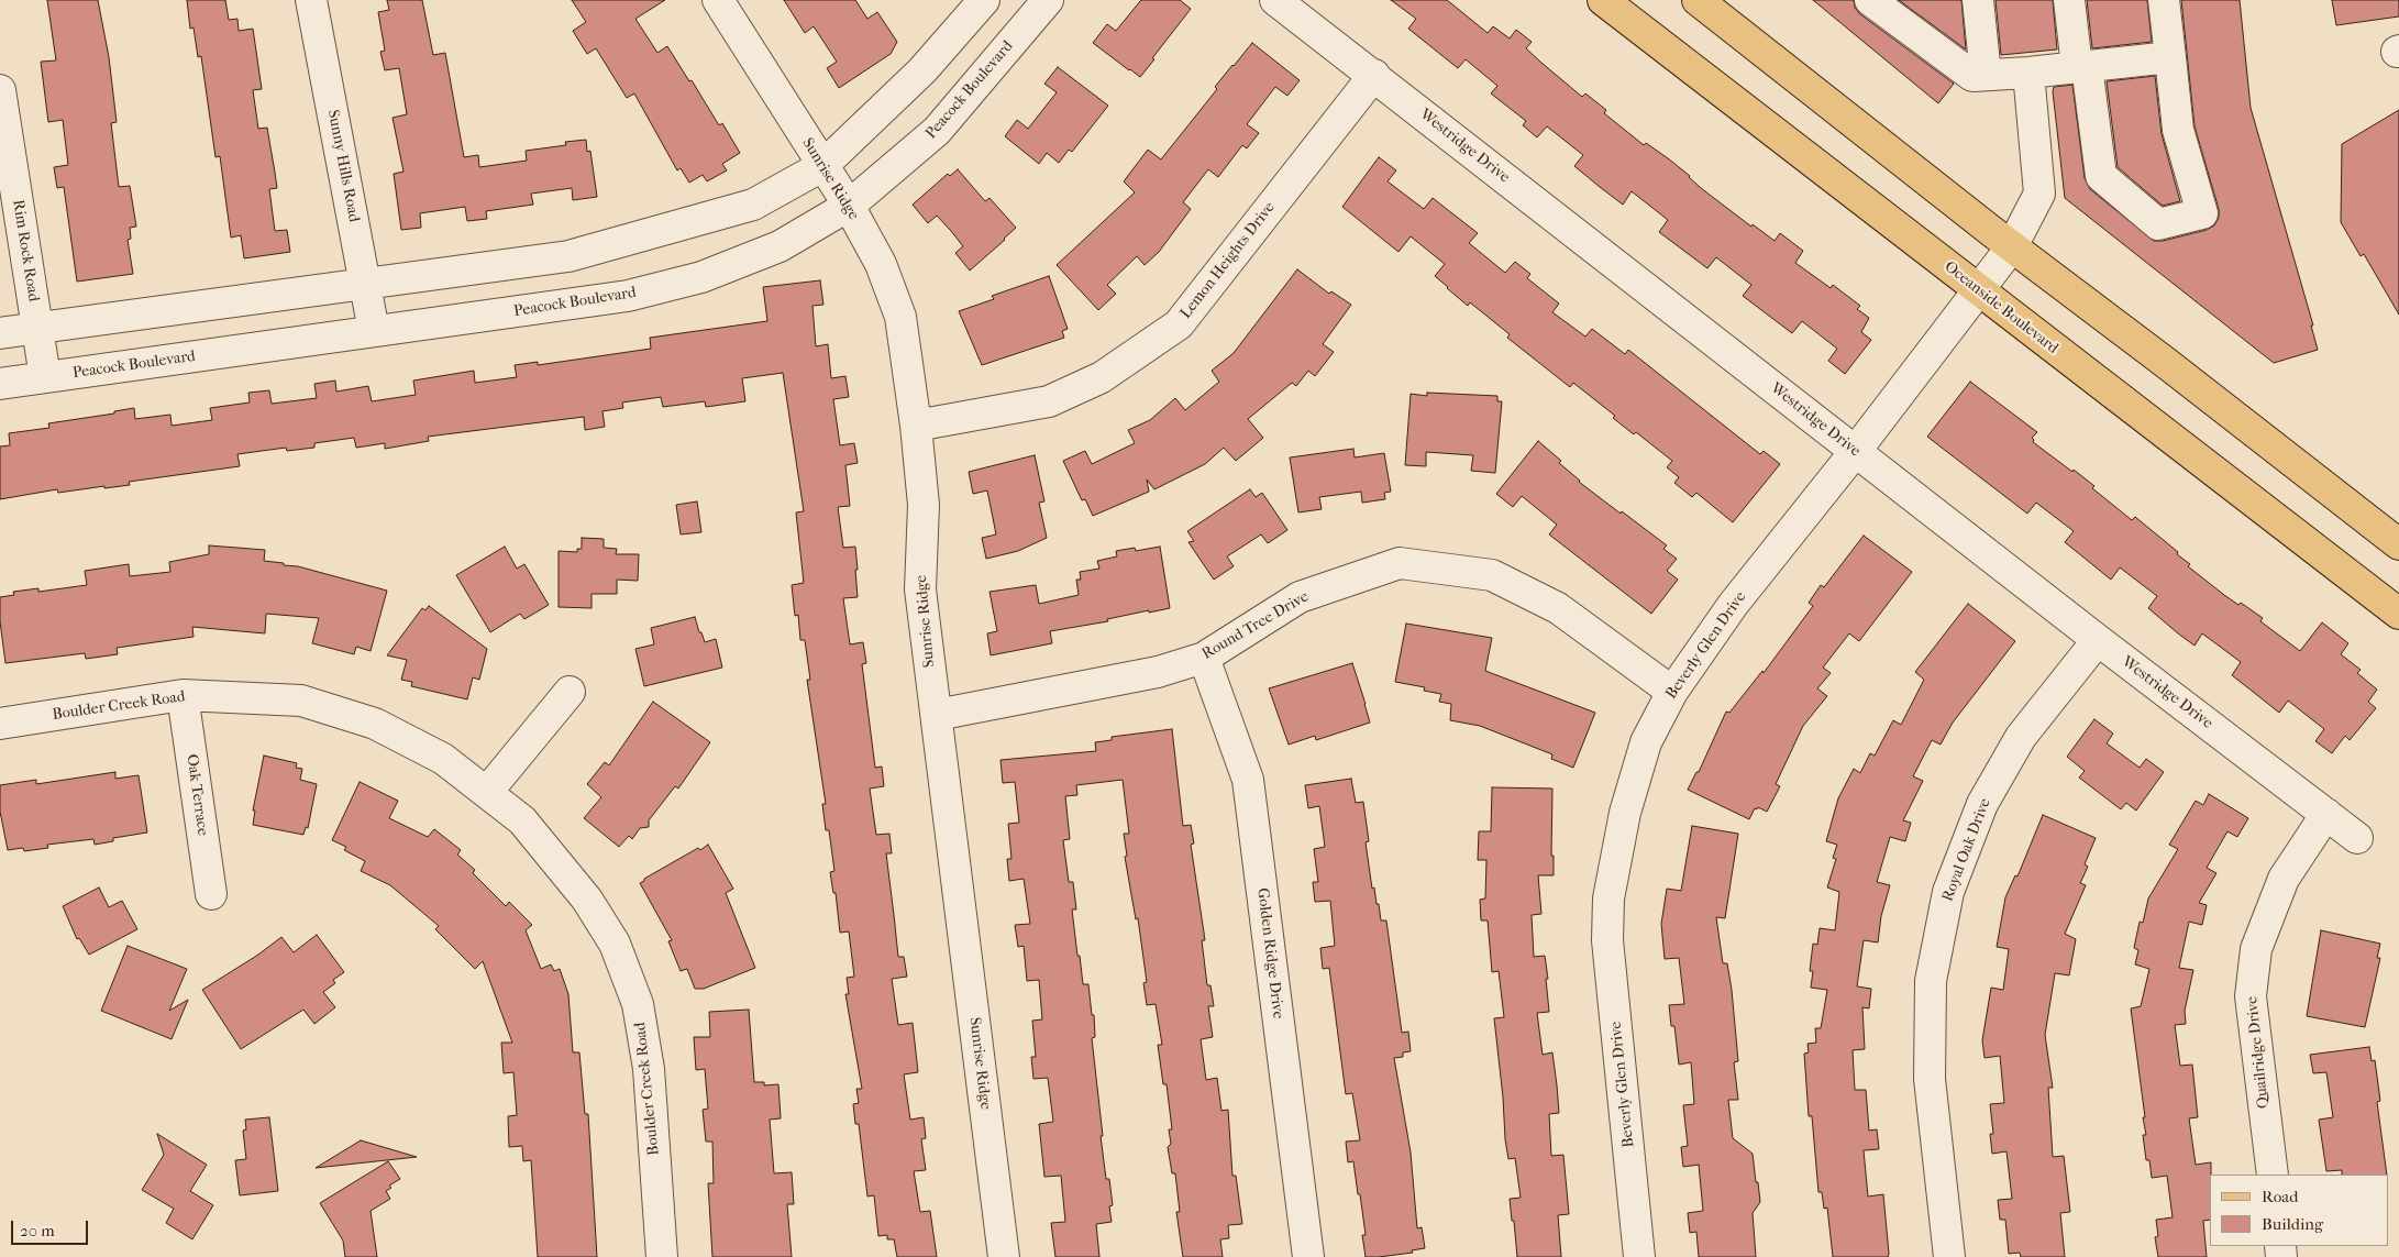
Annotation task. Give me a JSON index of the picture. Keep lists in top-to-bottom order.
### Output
{
  "streets": {
    "main road": ["Oceanside Boulevard"],
    "street": [
      "Peacock Boulevard",
      "Westridge Drive",
      "Sunny Hills Road",
      "Sunrise Ridge",
      "Rim Rock Road",
      "Lemon Heights Drive",
      "Round Tree Drive",
      "Beverly Glen Drive",
      "Boulder Creek Road",
      "Oak Terrace",
      "Royal Oak Drive",
      "Golden Ridge Drive",
      "Quailridge Drive"
    ]
  },
  "crossings": [
    ["Peacock Boulevard", "Sunny Hills Road"],
    ["Peacock Boulevard", "Sunrise Ridge"],
    ["Peacock Boulevard", "Rim Rock Road"],
    ["Westridge Drive", "Lemon Heights Drive"],
    ["Westridge Drive", "Beverly Glen Drive"],
    ["Westridge Drive", "Royal Oak Drive"],
    ["Westridge Drive", "Quailridge Drive"],
    ["Sunrise Ridge", "Lemon Heights Drive"],
    ["Sunrise Ridge", "Round Tree Drive"],
    ["Oceanside Boulevard", "Beverly Glen Drive"],
    ["Round Tree Drive", "Beverly Glen Drive"],
    ["Round Tree Drive", "Golden Ridge Drive"],
    ["Boulder Creek Road", "Oak Terrace"]
  ],
  "legend": ["Road", "Building"],
  "scale_bar": "20 m"
}
